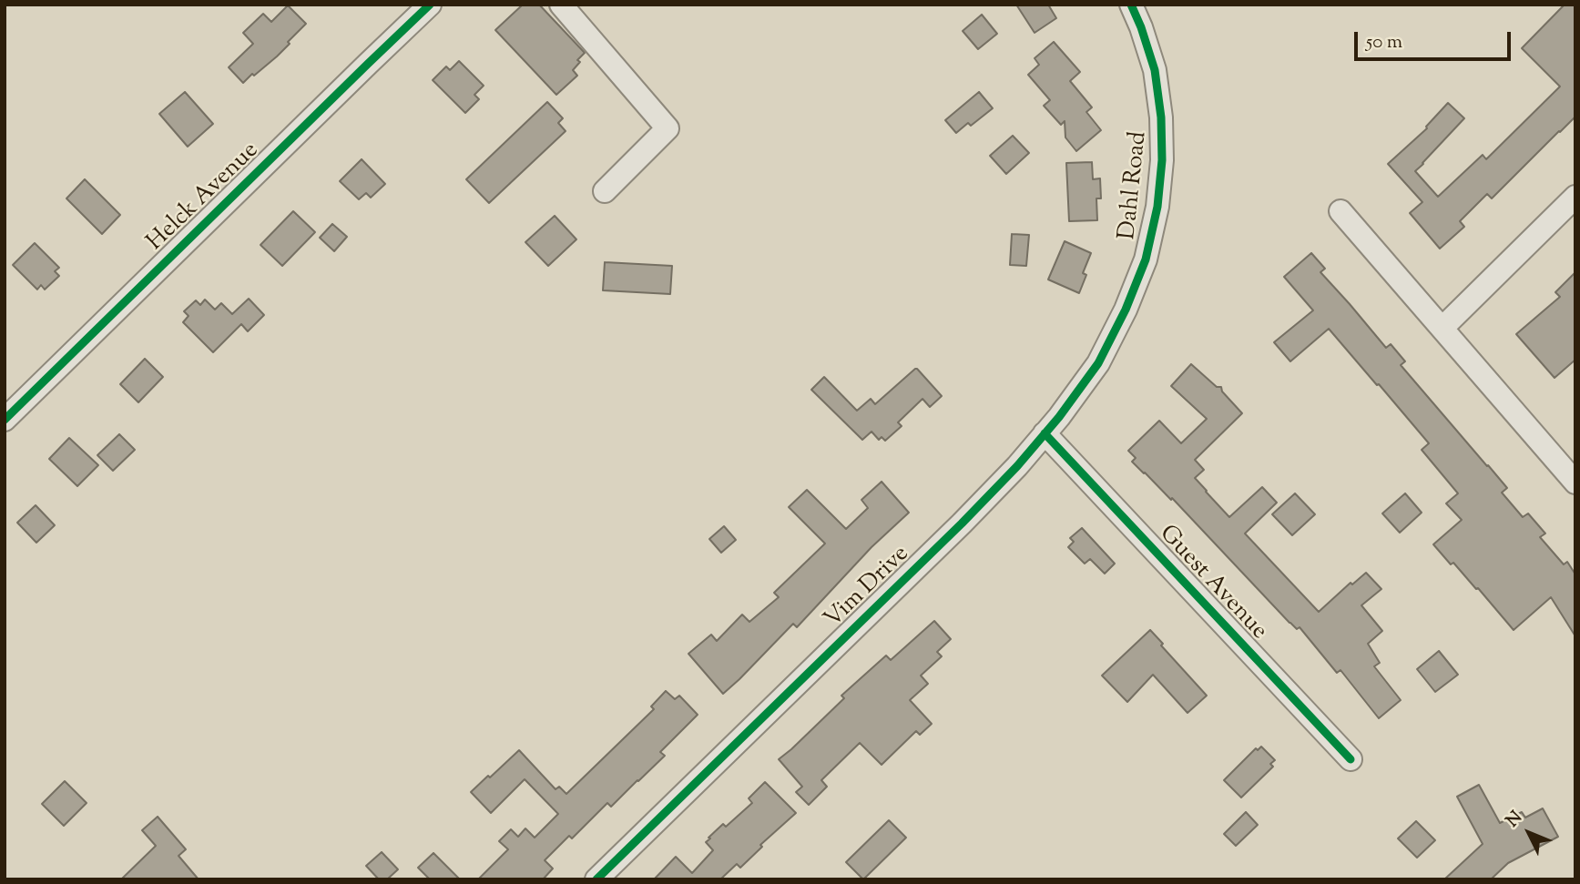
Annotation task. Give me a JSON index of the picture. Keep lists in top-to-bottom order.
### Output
{
  "streets": {
    "street": [
      "Dahl Road",
      "Helck Avenue",
      "Guest Avenue",
      "Vim Drive"
    ]
  },
  "crossings": [
    ["Dahl Road", "Vim Drive"],
    ["Guest Avenue", "Vim Drive"]
  ],
  "scale_bar": "50 m",
  "north": "top left"
}
